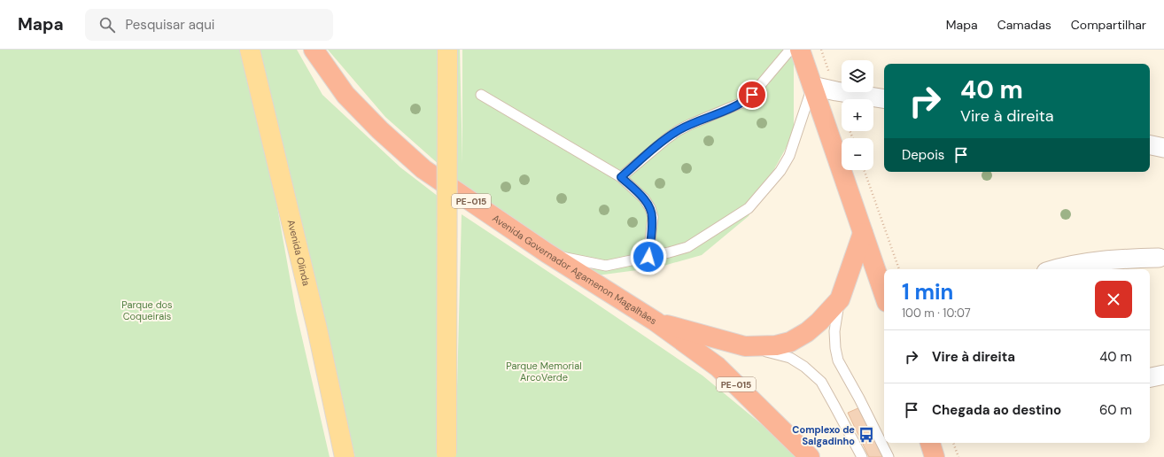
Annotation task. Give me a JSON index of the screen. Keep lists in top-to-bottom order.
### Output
{
  "streets": {
    "highway": ["PE-015", "Avenida Governador Agamenon Magalhães"],
    "main road": ["Avenida Olinda"]
  },
  "parks": ["Parque dos Coqueirais", "Parque Memorial ArcoVerde"],
  "places": {
    "bus stop": ["Complexo de Salgadinho"]
  },
  "page": {
    "header": "Mapa",
    "search": "Pesquisar aqui",
    "nav": ["Mapa", "Camadas", "Compartilhar"],
    "map_buttons": ["+", "−"],
    "turn": ["40 m", "Vire à direita"],
    "then": "Depois",
    "heading": ["1 min", "100 m · 10:07"],
    "list": [
      {
        "name": "Vire à direita",
        "value": "40 m"
      },
      {
        "name": "Chegada ao destino",
        "value": "60 m"
      }
    ]
  }
}
